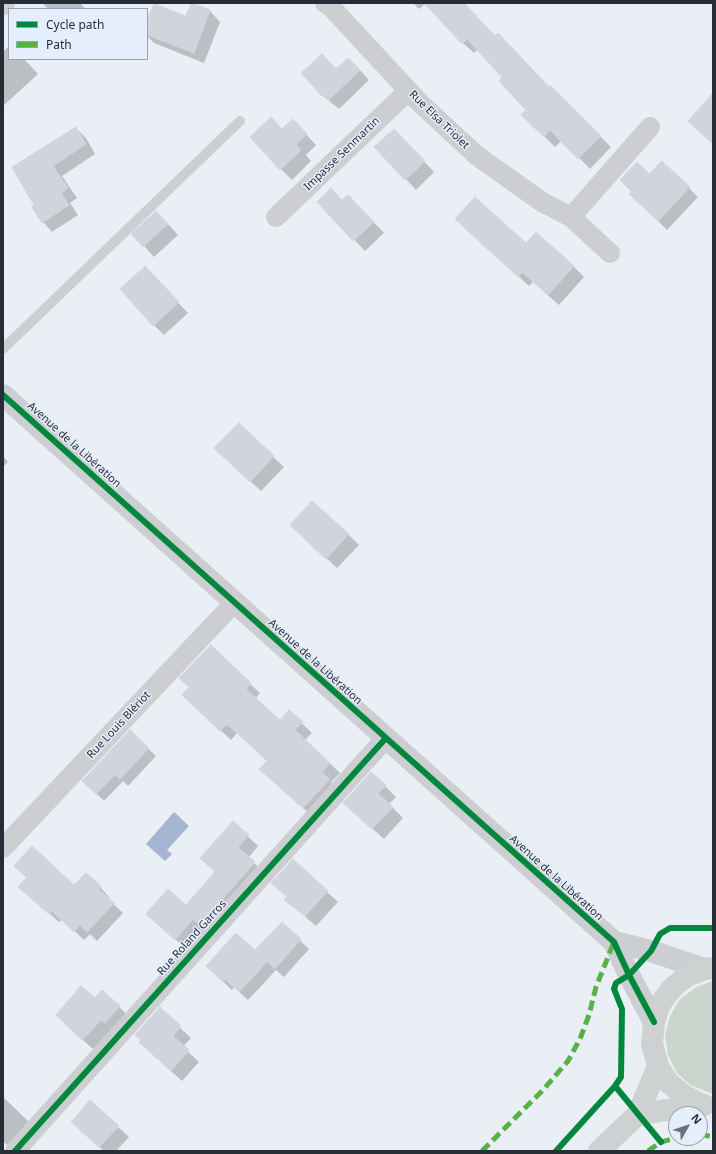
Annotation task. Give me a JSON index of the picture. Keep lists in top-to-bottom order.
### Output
{
  "streets": {
    "street": [
      "Rue Elsa Triolet",
      "Impasse Senmartin",
      "Avenue de la Libération",
      "Rue Louis Blériot",
      "Rue Roland Garros"
    ]
  },
  "crossings": [
    ["Rue Elsa Triolet", "Impasse Senmartin"],
    ["Avenue de la Libération", "Rue Louis Blériot"],
    ["Avenue de la Libération", "Rue Roland Garros"]
  ],
  "legend": ["Cycle path", "Path"],
  "north": "top right"
}
